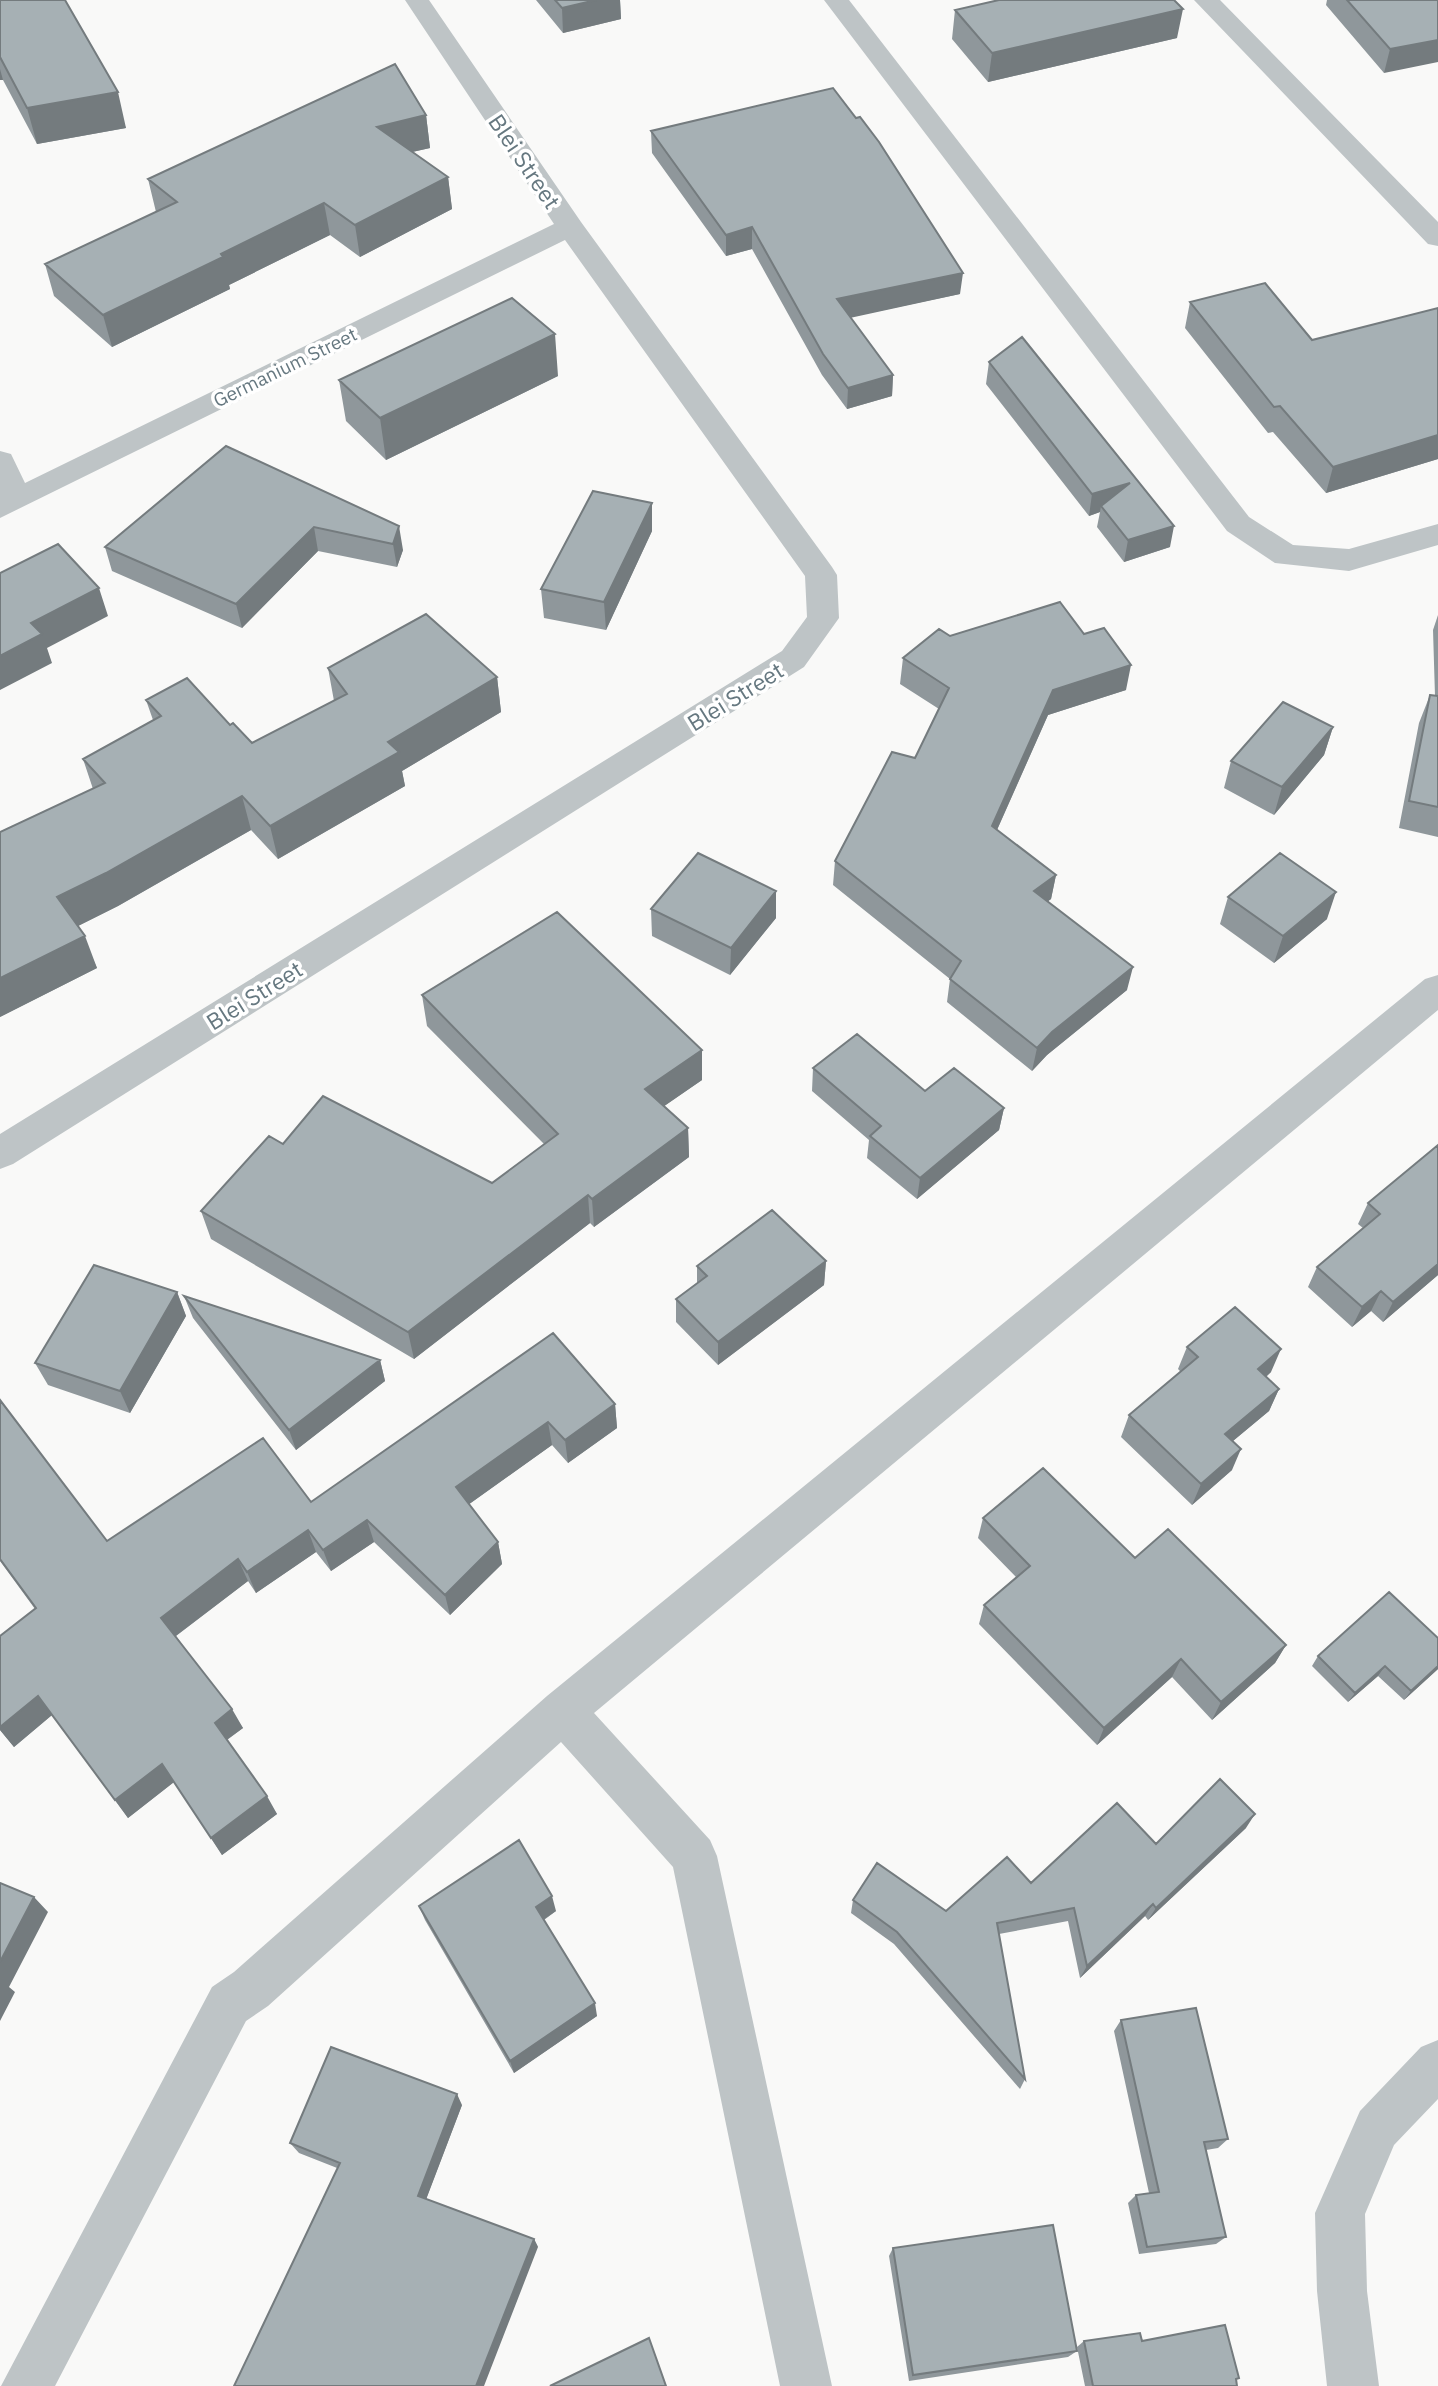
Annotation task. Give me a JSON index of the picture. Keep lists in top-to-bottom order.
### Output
{
  "streets": {
    "street": ["Blei Street", "Germanium Street"]
  },
  "crossings": [
    ["Blei Street", "Germanium Street"]
  ]
}
